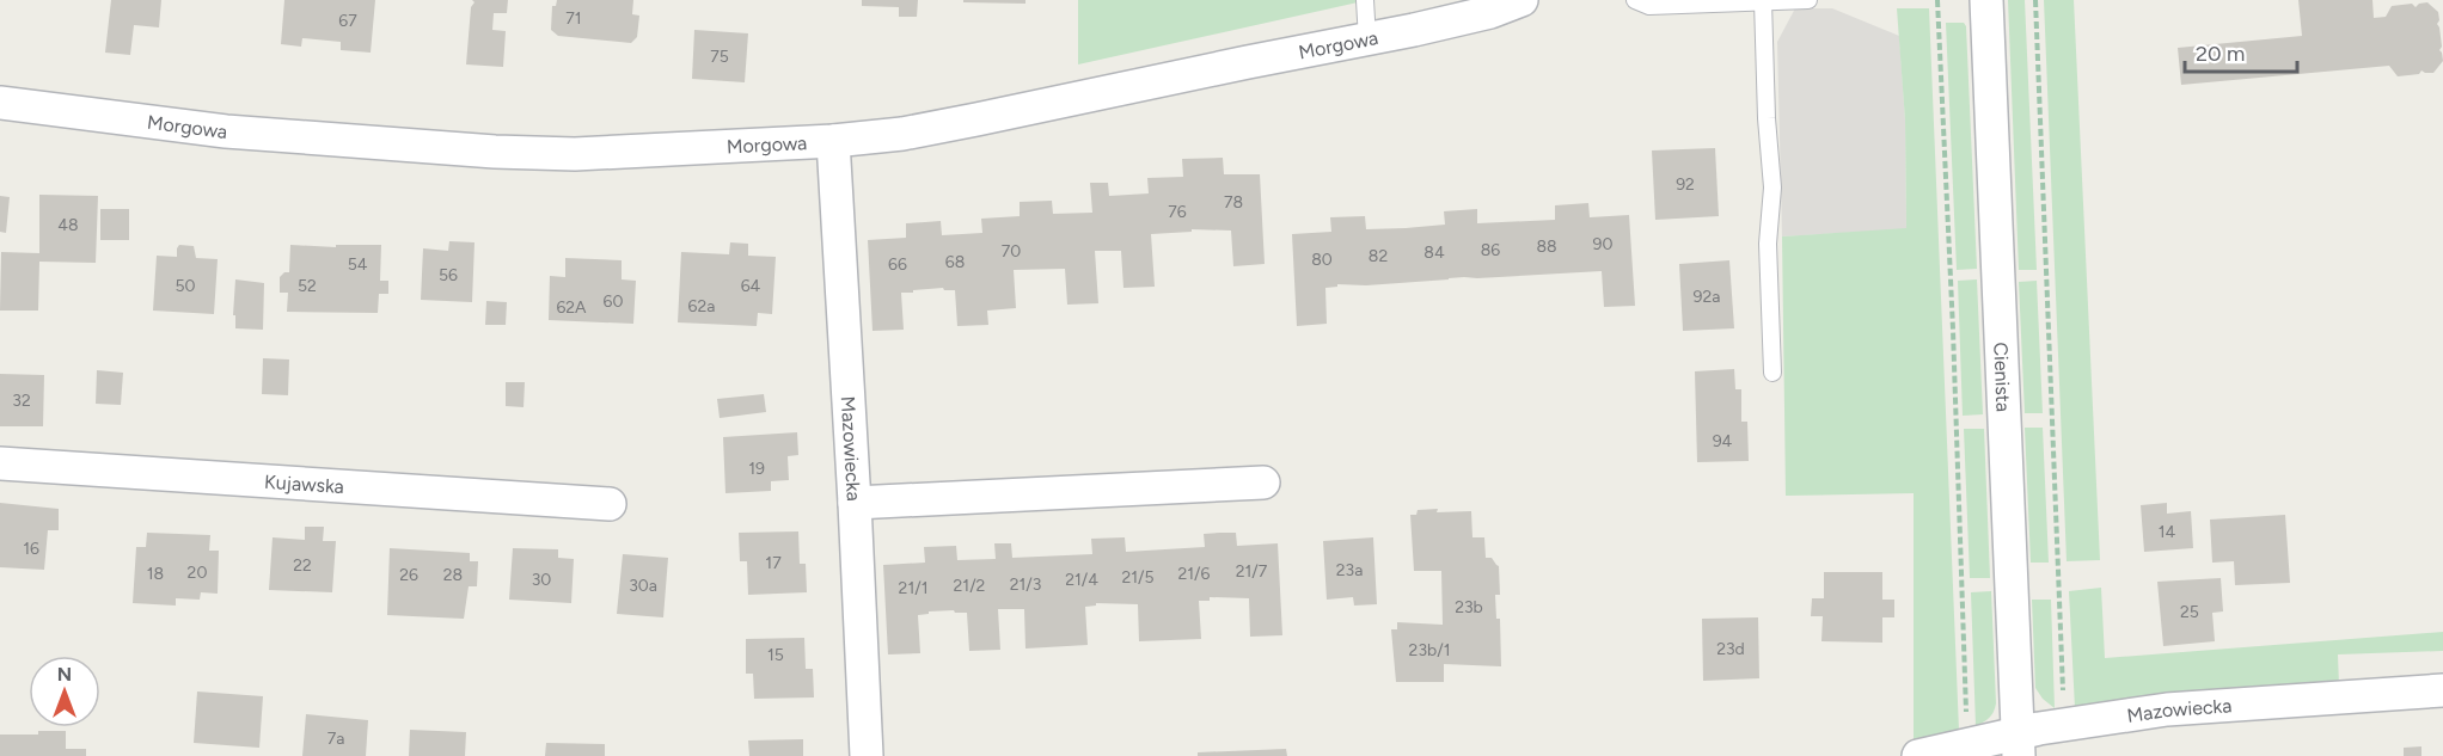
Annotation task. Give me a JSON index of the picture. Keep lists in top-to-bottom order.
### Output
{
  "streets": {
    "street": [
      "Morgowa",
      "Cienista",
      "Mazowiecka",
      "Kujawska"
    ]
  },
  "crossings": [
    ["Morgowa", "Mazowiecka"],
    ["Cienista", "Mazowiecka"]
  ],
  "house_numbers": [
    "71",
    "67",
    "75",
    "92",
    "78",
    "76",
    "48",
    "90",
    "88",
    "86",
    "70",
    "84",
    "82",
    "80",
    "68",
    "54",
    "66",
    "56",
    "50",
    "52",
    "64",
    "92a",
    "60",
    "62a",
    "62A",
    "32",
    "94",
    "19",
    "14",
    "16",
    "17",
    "22",
    "23a",
    "21/7",
    "20",
    "18",
    "21/6",
    "26",
    "28",
    "21/5",
    "30",
    "21/4",
    "21/3",
    "30a",
    "21/2",
    "21/1",
    "23b",
    "25",
    "23d",
    "23b/1",
    "15",
    "7a"
  ],
  "scale_bar": "20 m",
  "north": "top"
}
